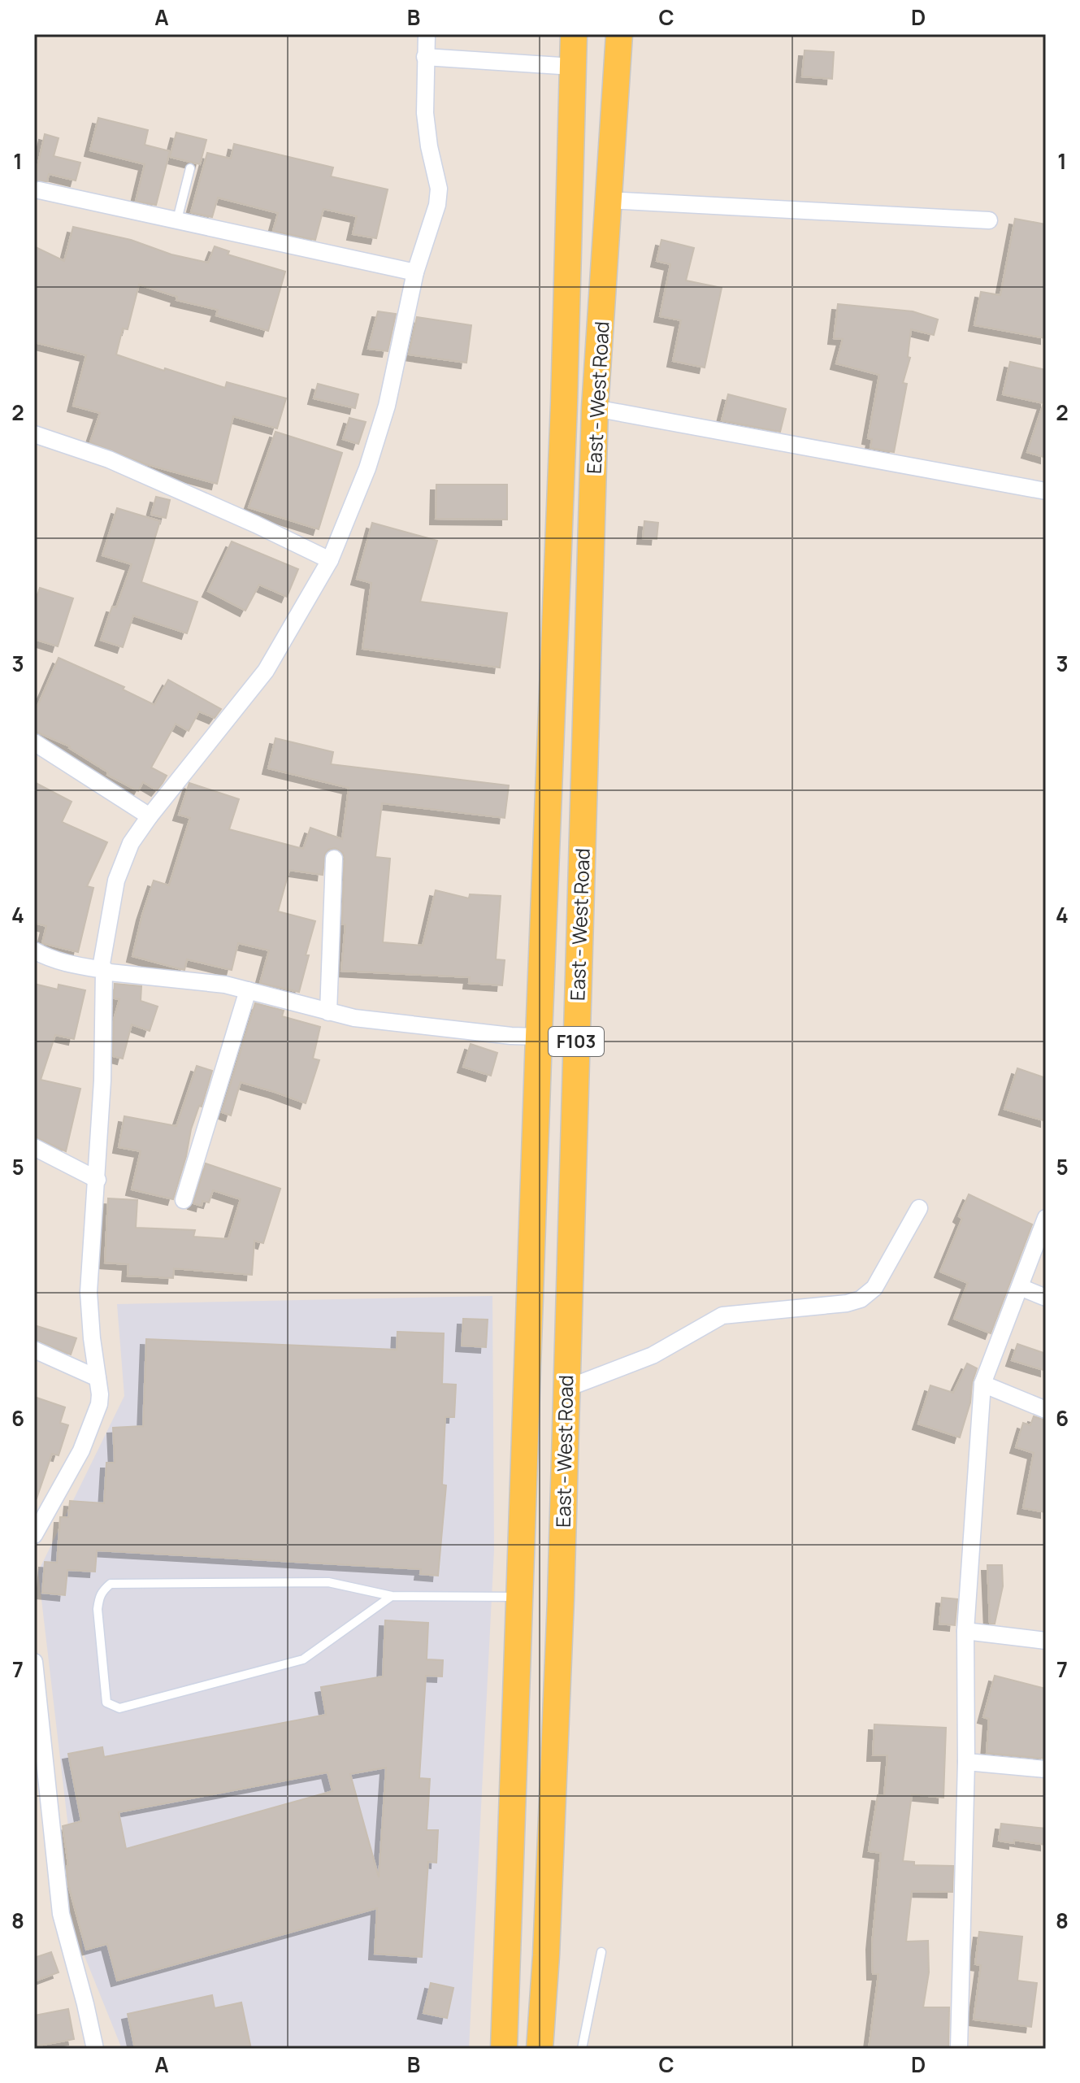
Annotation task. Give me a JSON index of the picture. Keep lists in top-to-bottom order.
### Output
{
  "streets": {
    "main road": ["East - West Road", "F103"]
  },
  "grid": {
    "columns": [
      "A",
      "B",
      "C",
      "D"
    ],
    "rows": [
      "1",
      "2",
      "3",
      "4",
      "5",
      "6",
      "7",
      "8"
    ]
  }
}
